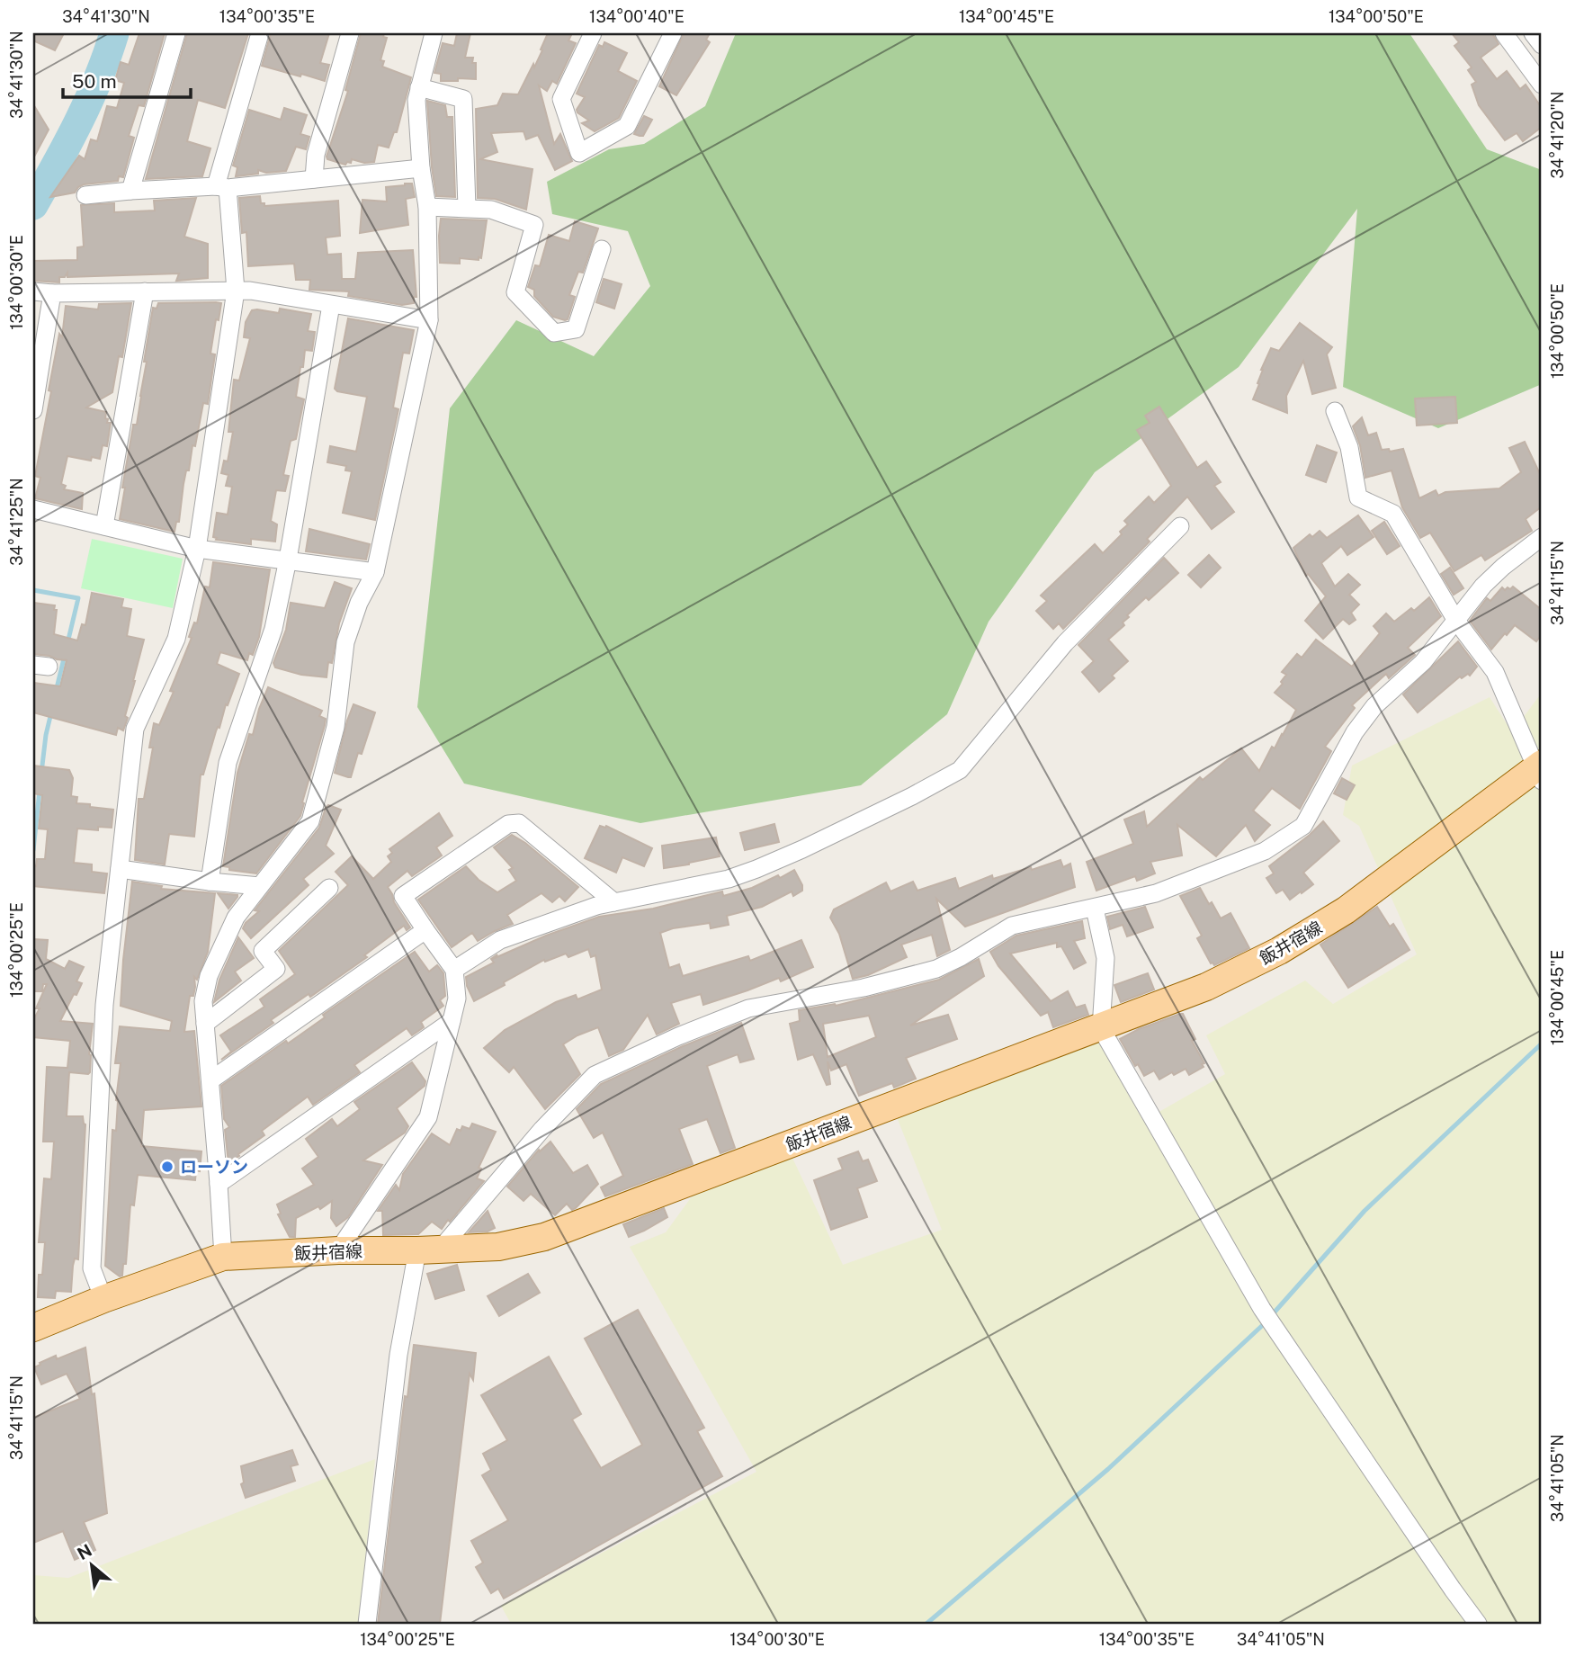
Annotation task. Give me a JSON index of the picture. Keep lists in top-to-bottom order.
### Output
{
  "streets": {
    "main road": ["飯井宿線"]
  },
  "places": ["ローソン"],
  "scale_bar": "50 m",
  "north": "top left",
  "coordinates": [
    "34°41'30\"N",
    "134°00'35\"E",
    "134°00'40\"E",
    "134°00'45\"E",
    "134°00'50\"E",
    "34°41'20\"N",
    "134°00'30\"E",
    "34°41'25\"N",
    "34°41'15\"N",
    "134°00'25\"E",
    "34°41'05\"N"
  ]
}
